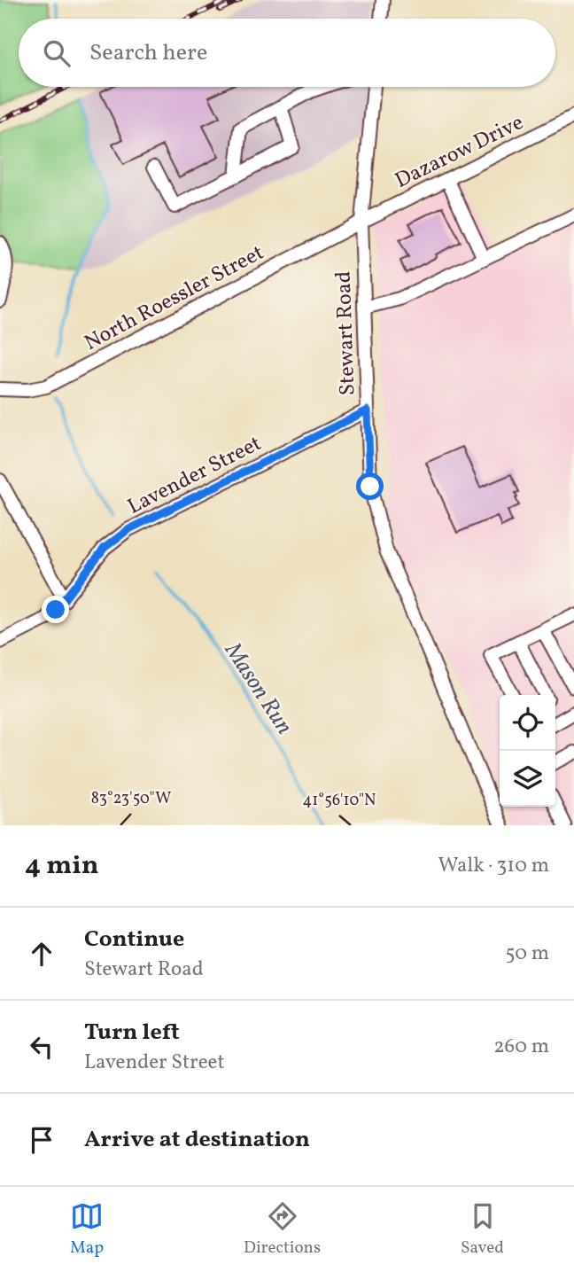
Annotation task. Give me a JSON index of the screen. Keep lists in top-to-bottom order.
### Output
{
  "streets": {
    "street": [
      "Dazarow Drive",
      "North Roessler Street",
      "Stewart Road",
      "Lavender Street"
    ]
  },
  "crossings": [
    ["Dazarow Drive", "North Roessler Street"],
    ["Dazarow Drive", "Stewart Road"],
    ["North Roessler Street", "Stewart Road"],
    ["Stewart Road", "Lavender Street"]
  ],
  "water": ["Mason Run"],
  "page": {
    "search": "Search here",
    "heading": ["4 min", "Walk · 310 m"],
    "list": [
      ["Continue", "Stewart Road", "50 m"],
      ["Turn left", "Lavender Street", "260 m"],
      "Arrive at destination"
    ],
    "nav": ["Map", "Directions", "Saved"]
  },
  "coordinates": ["83°23'50\"W", "41°56'10\"N"]
}
